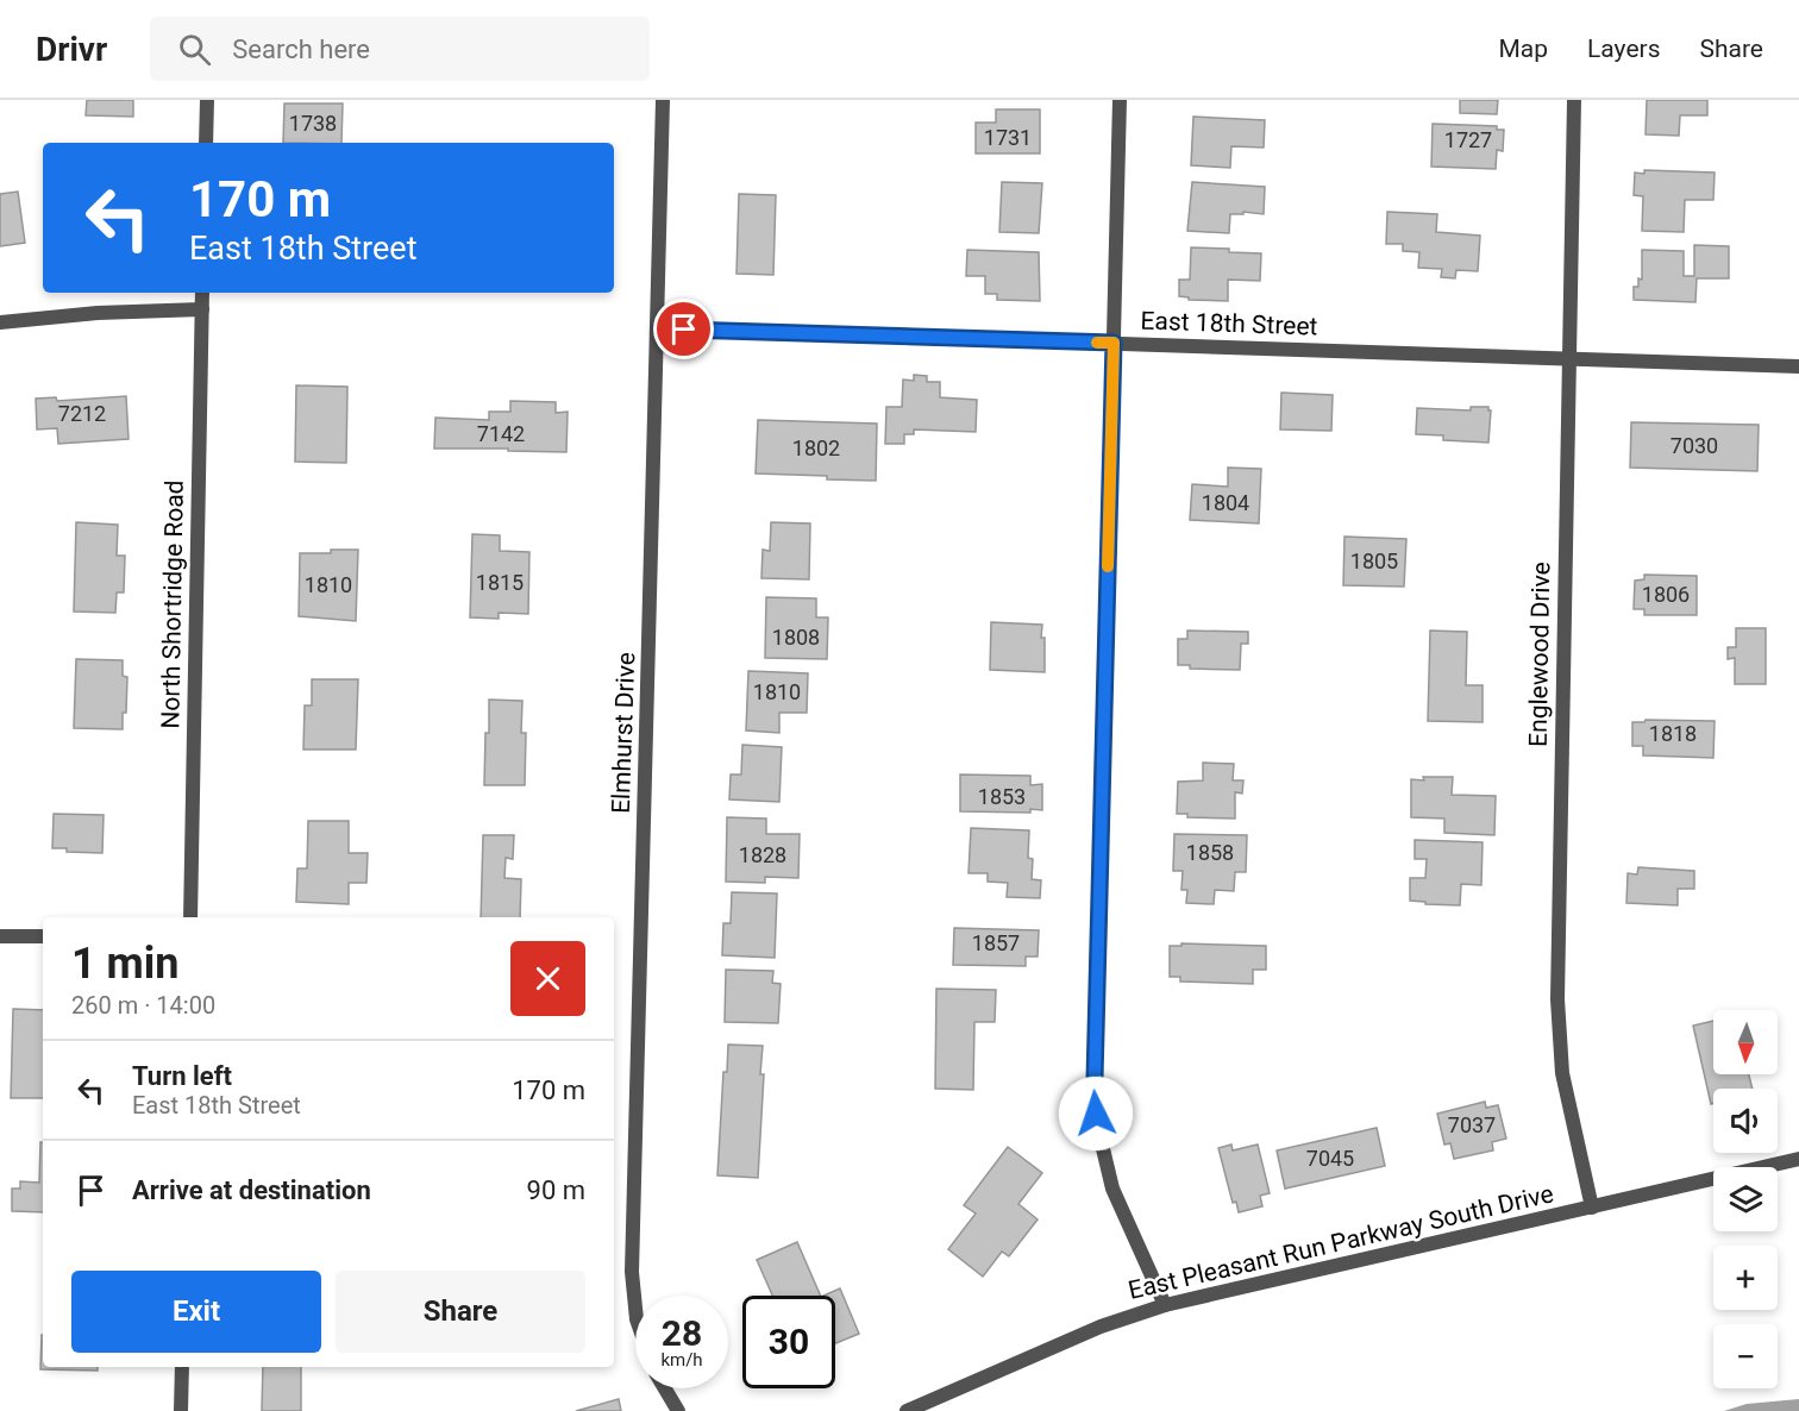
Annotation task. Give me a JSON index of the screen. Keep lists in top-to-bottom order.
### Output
{
  "streets": {
    "street": [
      "East 18th Street",
      "North Shortridge Road",
      "Englewood Drive",
      "Elmhurst Drive",
      "East Pleasant Run Parkway South Drive"
    ]
  },
  "crossings": [
    ["East 18th Street", "Englewood Drive"],
    ["East 18th Street", "Elmhurst Drive"],
    ["Englewood Drive", "East Pleasant Run Parkway South Drive"]
  ],
  "house_numbers": [
    "1738",
    "1731",
    "1727",
    "7212",
    "7142",
    "7030",
    "1802",
    "1804",
    "1805",
    "1815",
    "1810",
    "1806",
    "1808",
    "1810",
    "1818",
    "1853",
    "1858",
    "1828",
    "1857",
    "7037",
    "7045"
  ],
  "north": "bottom",
  "page": {
    "header": "Drivr",
    "search": "Search here",
    "nav": ["Map", "Layers", "Share"],
    "turn": ["170 m", "East 18th Street"],
    "heading": ["1 min", "260 m · 14:00"],
    "map_buttons": ["+", "−"],
    "list": [
      {
        "name": "Turn left",
        "note": "East 18th Street",
        "value": "170 m"
      },
      {
        "name": "Arrive at destination",
        "value": "90 m"
      }
    ],
    "buttons": ["Exit", "Share"],
    "speed": "28 km/h",
    "limit": "30"
  }
}
